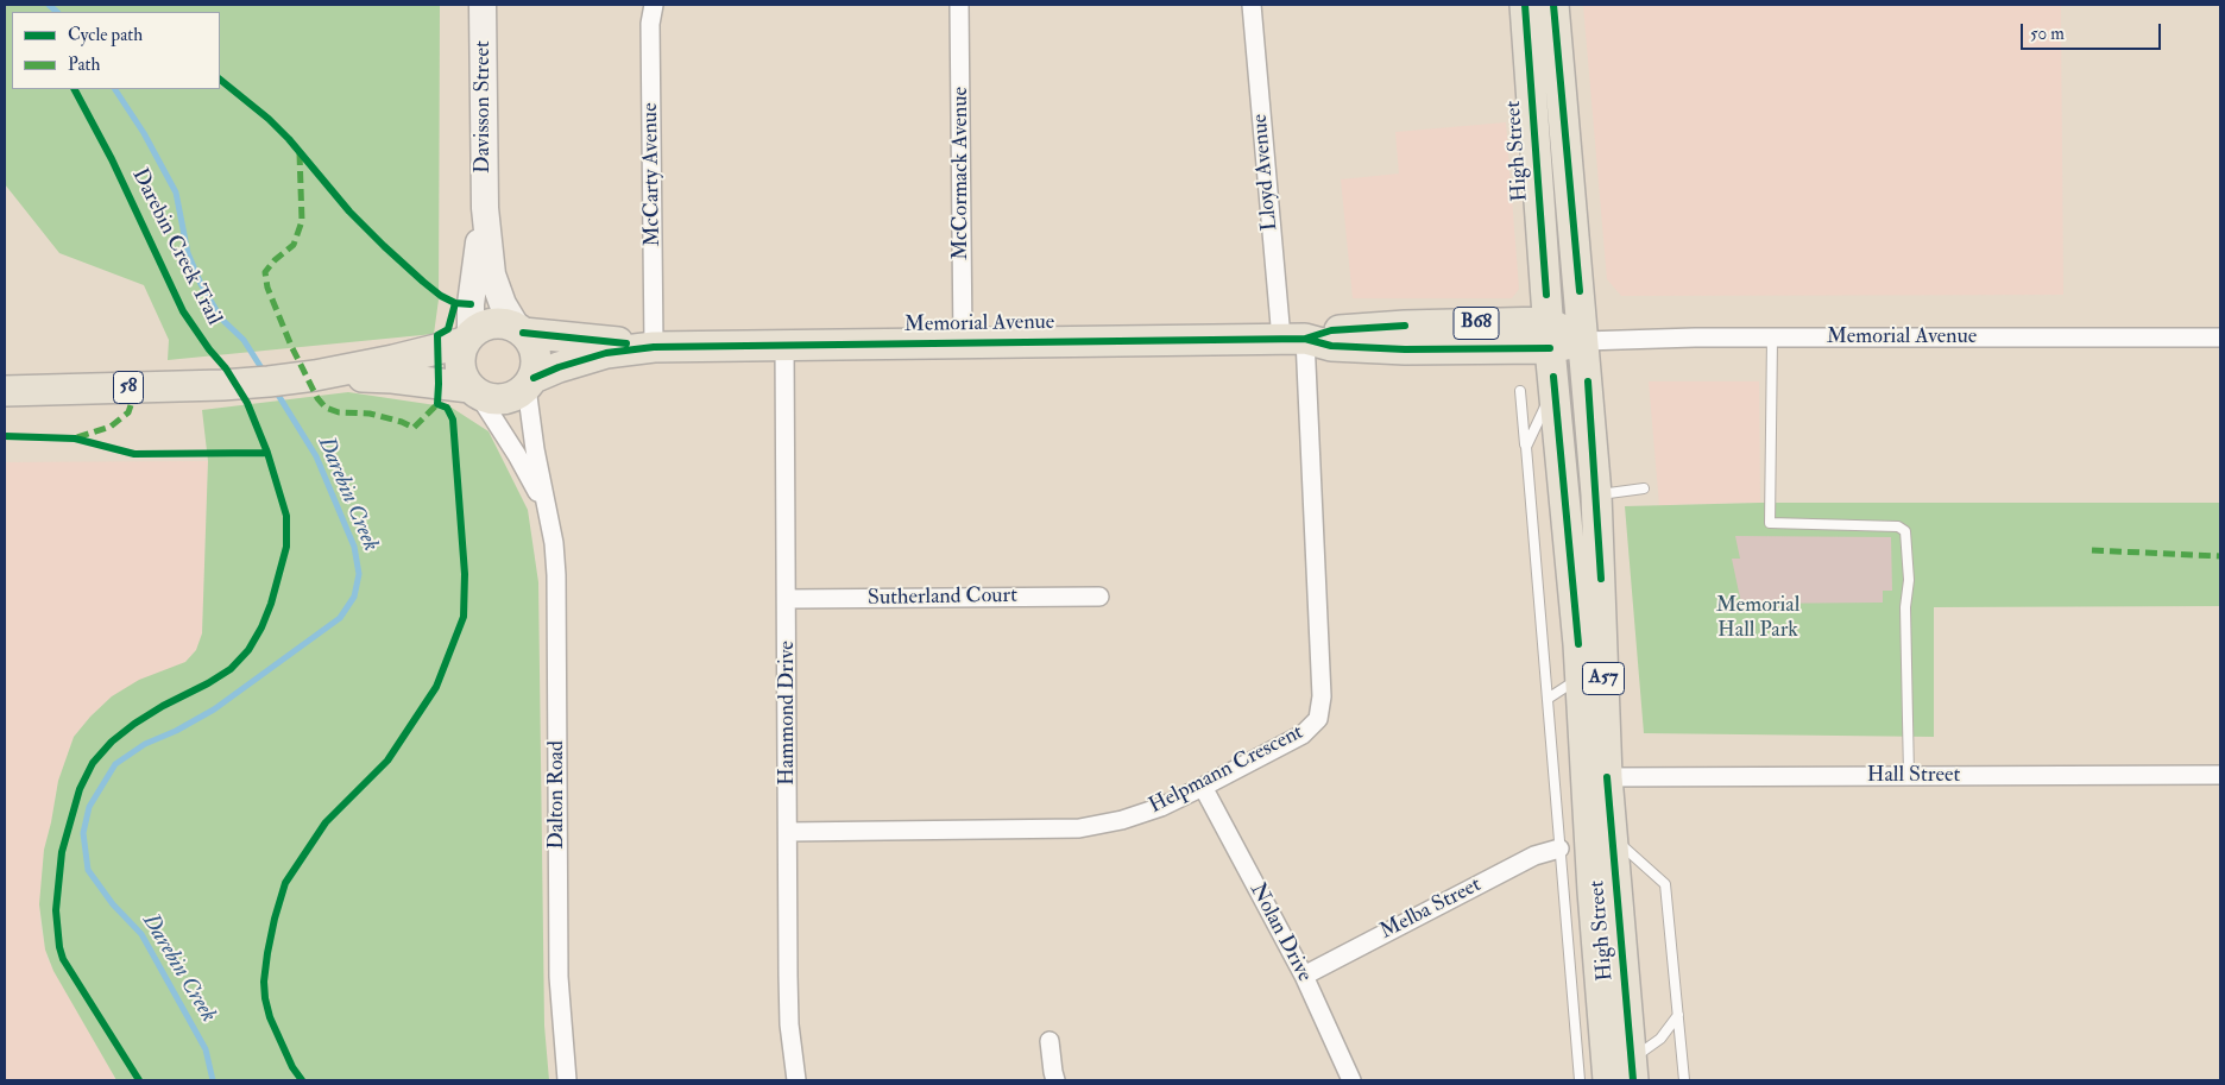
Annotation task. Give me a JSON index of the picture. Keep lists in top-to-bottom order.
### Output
{
  "streets": {
    "main road": [
      "High Street",
      "B68",
      "Memorial Avenue",
      "58",
      "A57"
    ],
    "street": [
      "Davisson Street",
      "Lloyd Avenue",
      "McCormack Avenue",
      "McCarty Avenue",
      "Sutherland Court",
      "Hammond Drive",
      "Helpmann Crescent",
      "Hall Street",
      "Dalton Road",
      "Melba Street",
      "Nolan Drive"
    ],
    "cycle path": ["Darebin Creek Trail"]
  },
  "crossings": [
    ["Davisson Street", "Memorial Avenue"],
    ["Davisson Street", "58"],
    ["Davisson Street", "Dalton Road"],
    ["High Street", "Memorial Avenue"],
    ["High Street", "Hall Street"],
    ["Lloyd Avenue", "Memorial Avenue"],
    ["Lloyd Avenue", "Helpmann Crescent"],
    ["McCormack Avenue", "Memorial Avenue"],
    ["McCarty Avenue", "Memorial Avenue"],
    ["Memorial Avenue", "58"],
    ["Memorial Avenue", "Hammond Drive"],
    ["Memorial Avenue", "Helpmann Crescent"],
    ["Memorial Avenue", "Dalton Road"],
    ["58", "Dalton Road"],
    ["Sutherland Court", "Hammond Drive"],
    ["Hammond Drive", "Helpmann Crescent"],
    ["Helpmann Crescent", "Nolan Drive"],
    ["Melba Street", "Nolan Drive"]
  ],
  "water": ["Darebin Creek"],
  "parks": ["Memorial Hall Park"],
  "legend": ["Cycle path", "Path"],
  "scale_bar": "50 m"
}
